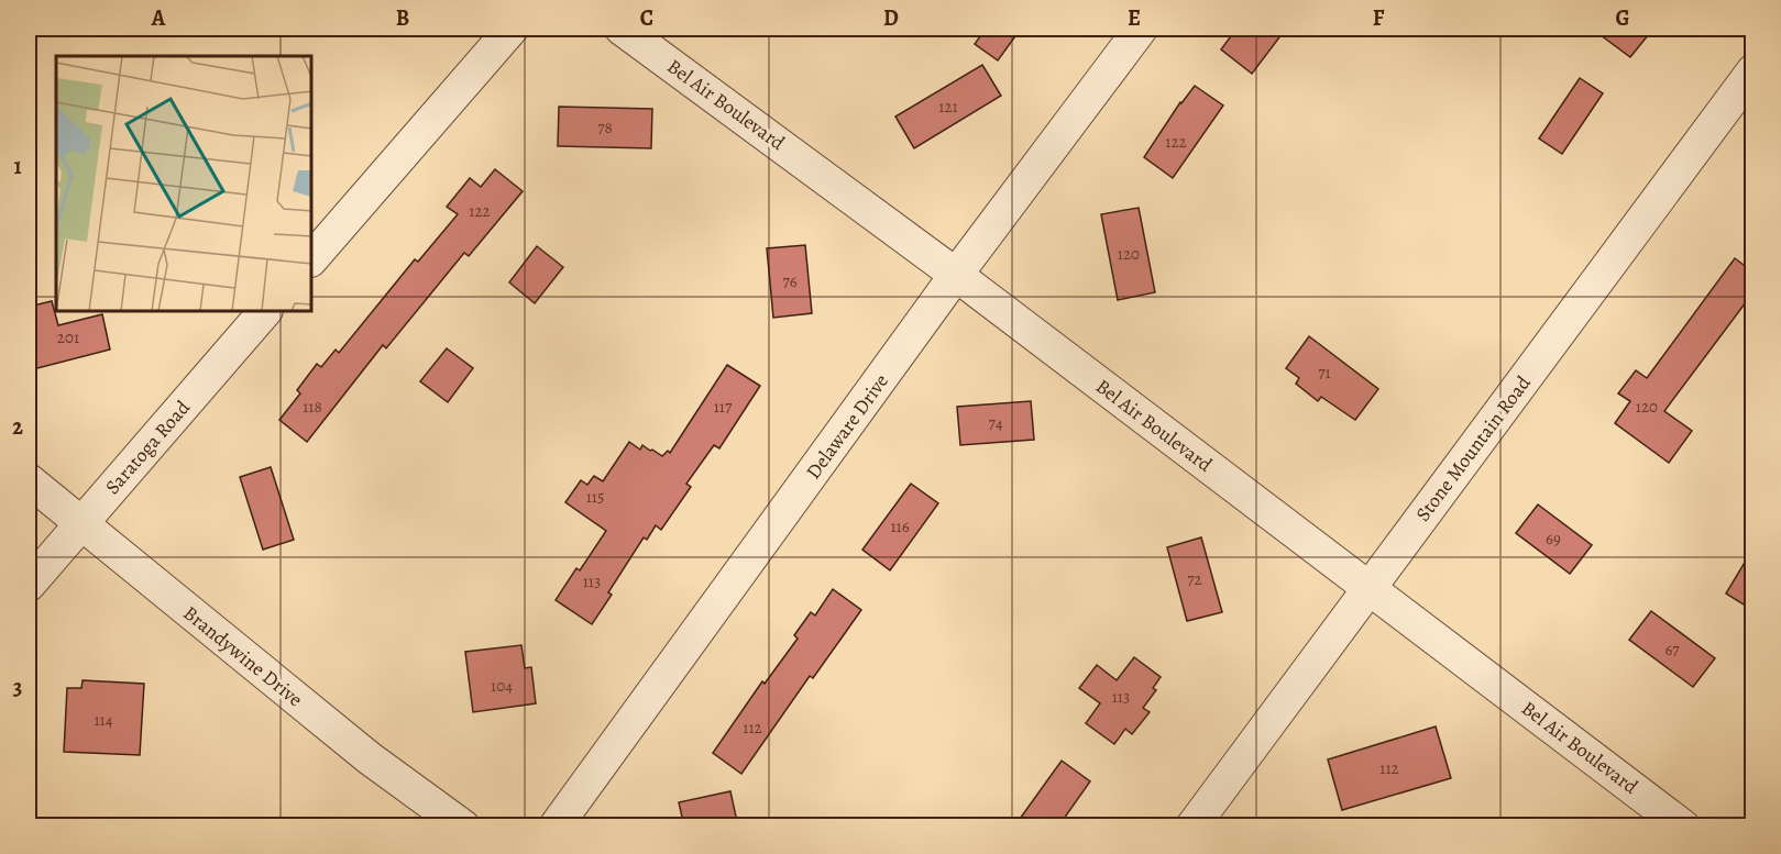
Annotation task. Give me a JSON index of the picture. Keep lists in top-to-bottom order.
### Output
{
  "streets": {
    "street": [
      "Bel Air Boulevard",
      "Delaware Drive",
      "Saratoga Road",
      "Stone Mountain Road",
      "Brandywine Drive"
    ]
  },
  "crossings": [
    ["Bel Air Boulevard", "Delaware Drive"],
    ["Bel Air Boulevard", "Stone Mountain Road"],
    ["Saratoga Road", "Brandywine Drive"]
  ],
  "house_numbers": [
    "121",
    "78",
    "122",
    "122",
    "120",
    "76",
    "201",
    "71",
    "118",
    "117",
    "120",
    "74",
    "115",
    "116",
    "69",
    "72",
    "113",
    "67",
    "104",
    "113",
    "114",
    "112",
    "112"
  ],
  "grid": {
    "columns": [
      "A",
      "B",
      "C",
      "D",
      "E",
      "F",
      "G"
    ],
    "rows": ["1", "2", "3"]
  }
}
